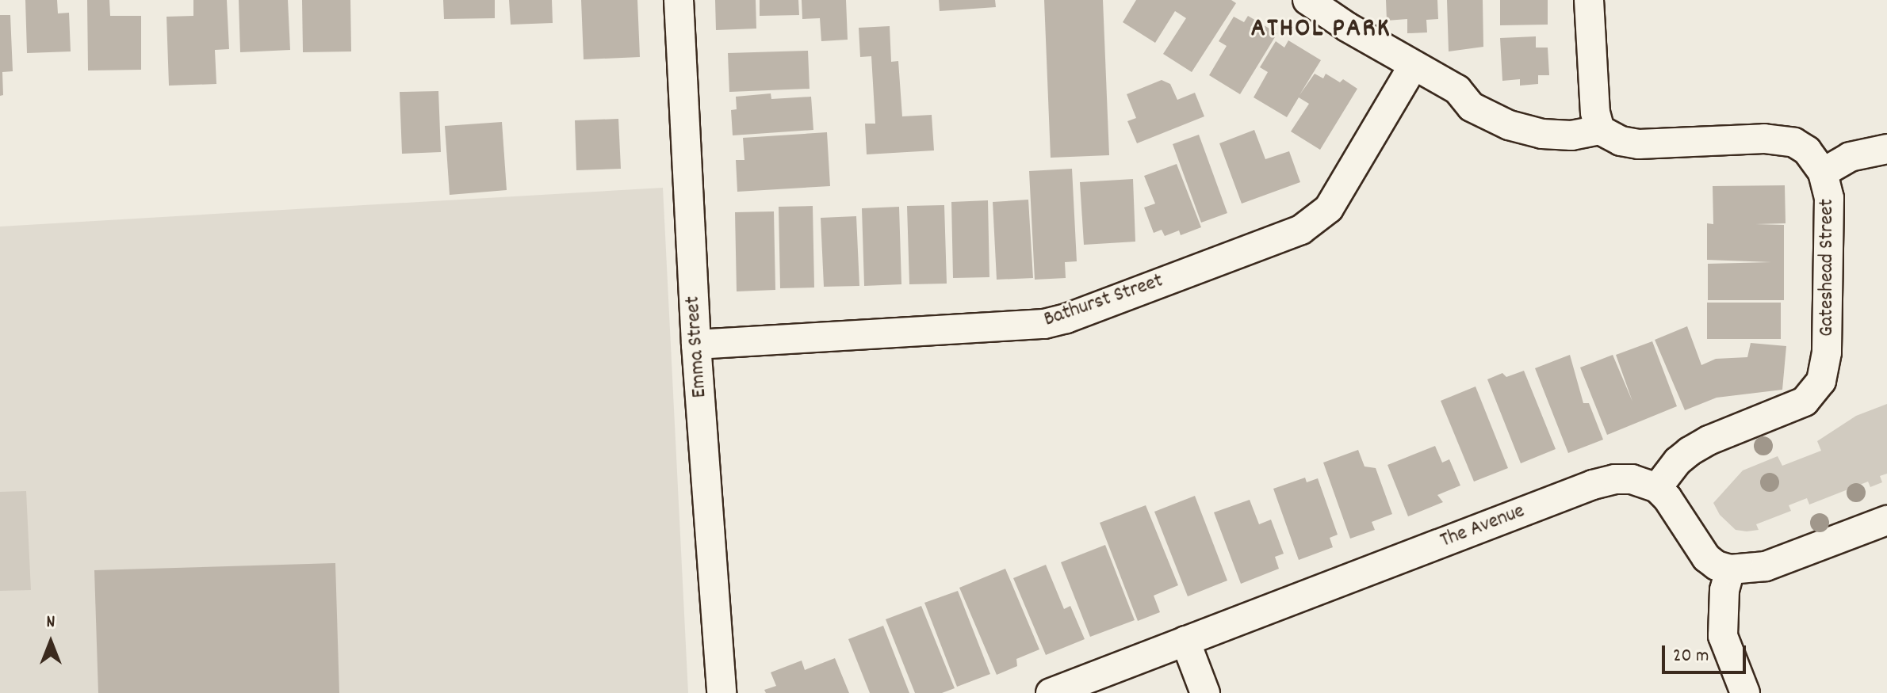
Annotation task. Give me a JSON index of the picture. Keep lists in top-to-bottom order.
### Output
{
  "streets": {
    "street": [
      "Gateshead Street",
      "Bathurst Street",
      "Emma Street",
      "The Avenue"
    ]
  },
  "crossings": [
    ["Gateshead Street", "The Avenue"],
    ["Bathurst Street", "Emma Street"]
  ],
  "districts": ["ATHOL PARK"],
  "scale_bar": "20 m",
  "north": "top"
}
